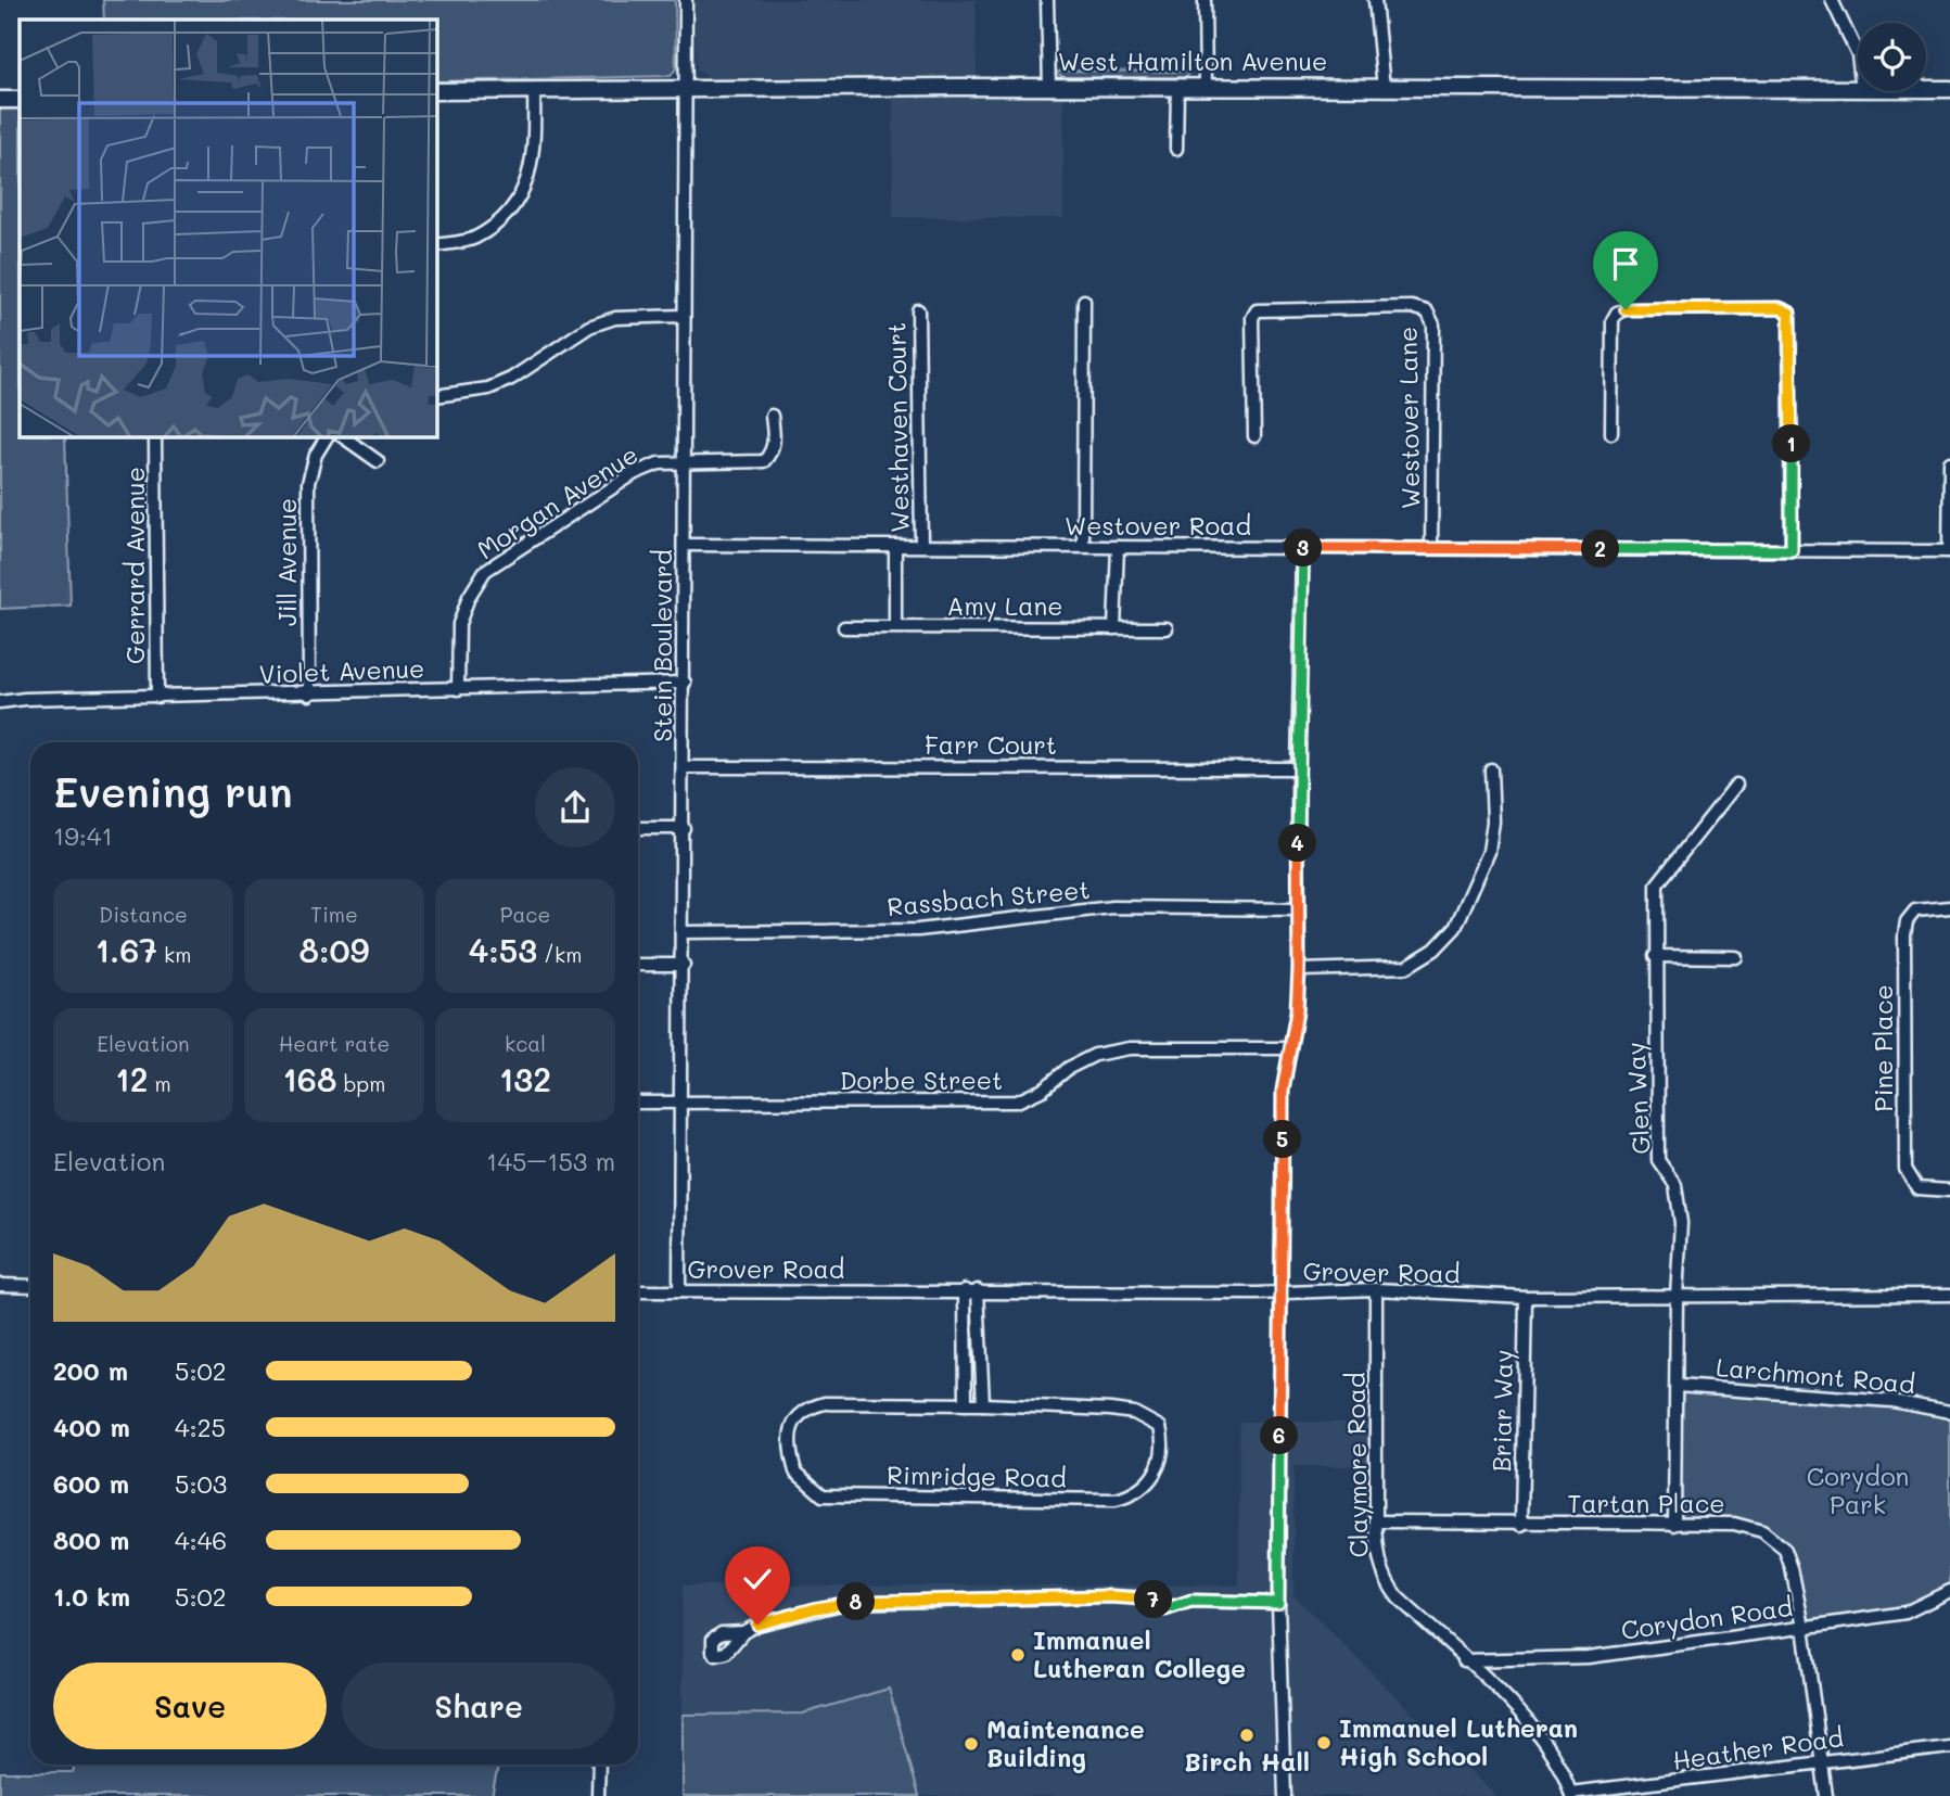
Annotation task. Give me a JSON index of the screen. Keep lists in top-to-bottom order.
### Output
{
  "streets": {
    "street": [
      "West Hamilton Avenue",
      "Westover Lane",
      "Westhaven Court",
      "Morgan Avenue",
      "Westover Road",
      "Jill Avenue",
      "Gerrard Avenue",
      "Amy Lane",
      "Stein Boulevard",
      "Violet Avenue",
      "Farr Court",
      "Rassbach Street",
      "Pine Place",
      "Dorbe Street",
      "Glen Way",
      "Grover Road",
      "Larchmont Road",
      "Briar Way",
      "Claymore Road",
      "Rimridge Road",
      "Tartan Place",
      "Corydon Road",
      "Heather Road"
    ]
  },
  "crossings": [
    ["West Hamilton Avenue", "Stein Boulevard"],
    ["Westover Lane", "Westover Road"],
    ["Westhaven Court", "Westover Road"],
    ["Morgan Avenue", "Stein Boulevard"],
    ["Morgan Avenue", "Violet Avenue"],
    ["Westover Road", "Stein Boulevard"],
    ["Jill Avenue", "Violet Avenue"],
    ["Gerrard Avenue", "Violet Avenue"],
    ["Stein Boulevard", "Violet Avenue"],
    ["Stein Boulevard", "Farr Court"],
    ["Stein Boulevard", "Rassbach Street"],
    ["Stein Boulevard", "Dorbe Street"],
    ["Stein Boulevard", "Grover Road"],
    ["Glen Way", "Grover Road"],
    ["Glen Way", "Larchmont Road"],
    ["Glen Way", "Tartan Place"],
    ["Grover Road", "Briar Way"],
    ["Grover Road", "Claymore Road"],
    ["Briar Way", "Tartan Place"],
    ["Claymore Road", "Tartan Place"],
    ["Claymore Road", "Corydon Road"],
    ["Claymore Road", "Heather Road"],
    ["Tartan Place", "Corydon Road"],
    ["Tartan Place", "Heather Road"]
  ],
  "parks": ["Corydon Park"],
  "places": [
    "Immanuel Lutheran College",
    "Birch Hall",
    "Immanuel Lutheran High School",
    "Maintenance Building"
  ],
  "page": {
    "pins": [
      "1",
      "3",
      "2",
      "4",
      "5",
      "6",
      "7",
      "8"
    ],
    "heading": ["Evening run", "19:41"],
    "stats": [
      ["Distance", "1.67 km"],
      ["Time", "8:09"],
      ["Pace", "4:53 /km"],
      ["Elevation", "12 m"],
      ["Heart rate", "168 bpm"],
      ["kcal", "132"]
    ],
    "chart": ["Elevation", "145–153 m"],
    "list": [
      {
        "name": "200 m",
        "note": "5:02"
      },
      {
        "name": "400 m",
        "note": "4:25"
      },
      {
        "name": "600 m",
        "note": "5:03"
      },
      {
        "name": "800 m",
        "note": "4:46"
      },
      {
        "name": "1.0 km",
        "note": "5:02"
      }
    ],
    "buttons": ["Save", "Share"]
  }
}
